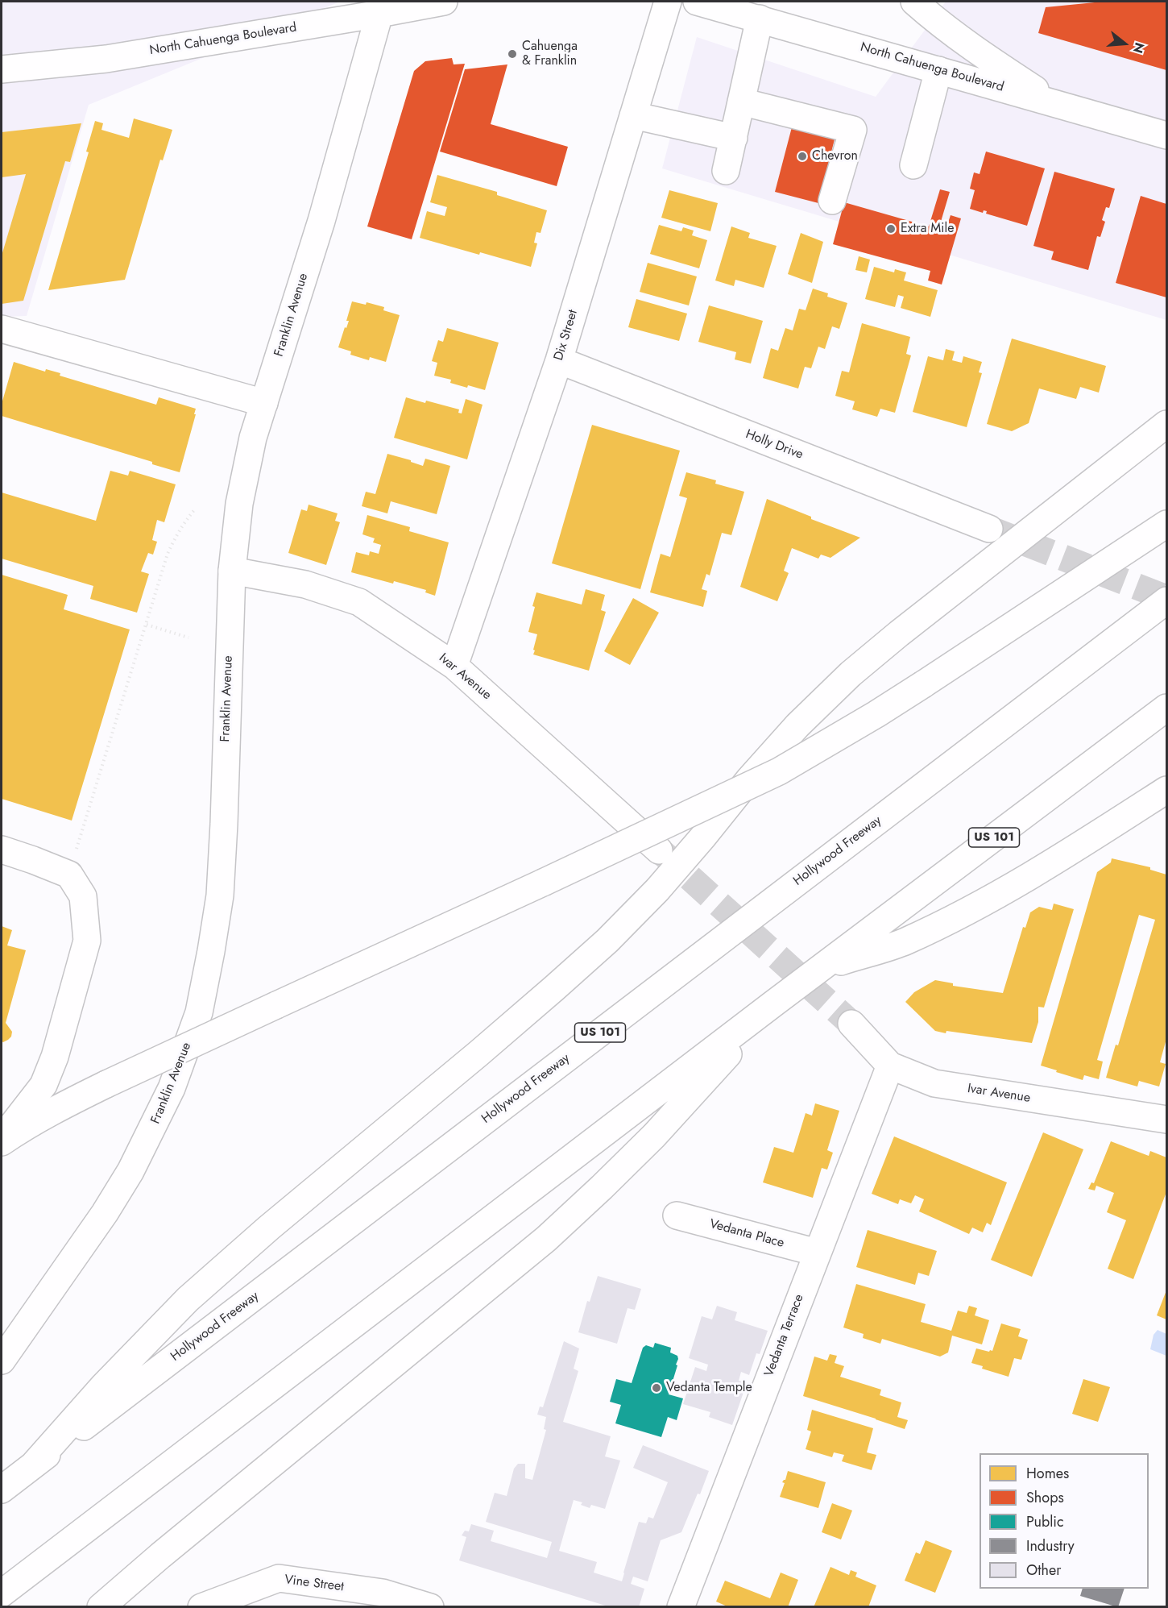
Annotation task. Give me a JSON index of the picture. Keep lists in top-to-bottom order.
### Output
{
  "streets": {
    "main road": [
      "North Cahuenga Boulevard",
      "Franklin Avenue",
      "Dix Street",
      "Holly Drive",
      "Ivar Avenue",
      "US 101",
      "Hollywood Freeway",
      "Vedanta Place",
      "Vedanta Terrace",
      "Vine Street"
    ]
  },
  "crossings": [
    ["North Cahuenga Boulevard", "Franklin Avenue"],
    ["Franklin Avenue", "Ivar Avenue"],
    ["Dix Street", "Holly Drive"],
    ["Dix Street", "Ivar Avenue"],
    ["Ivar Avenue", "Vedanta Terrace"],
    ["Vedanta Place", "Vedanta Terrace"]
  ],
  "places": [
    "Cahuenga & Franklin",
    "Chevron",
    "Extra Mile",
    "Vedanta Temple"
  ],
  "legend": [
    "Homes",
    "Shops",
    "Public",
    "Industry",
    "Other"
  ],
  "north": "right"
}
